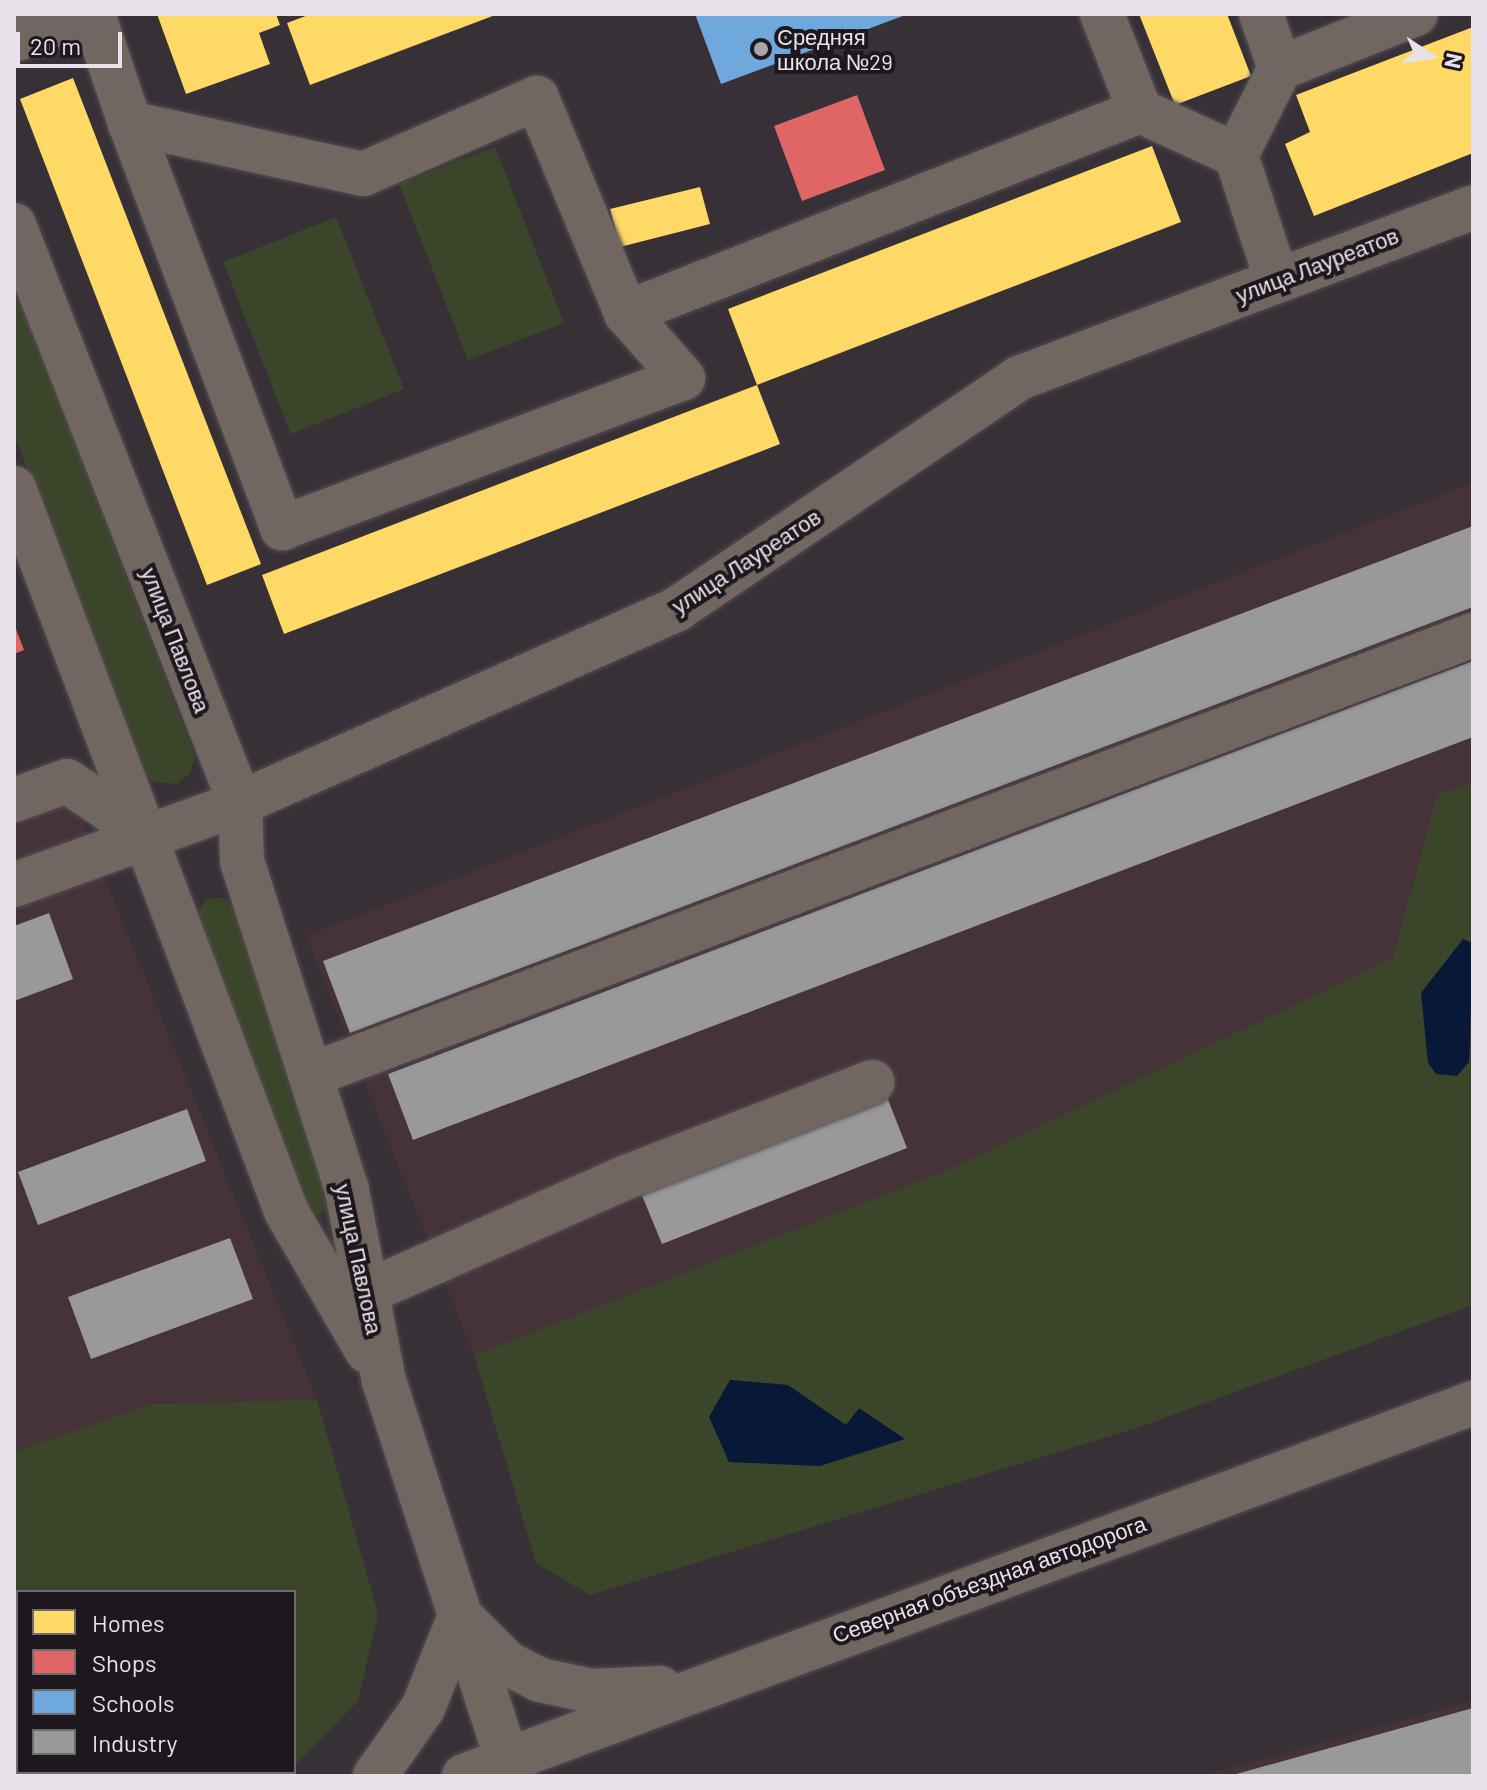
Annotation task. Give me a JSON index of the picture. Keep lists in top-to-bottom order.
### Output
{
  "streets": {
    "street": ["улица Лауреатов", "улица Павлова", "Северная объездная автодорога"]
  },
  "crossings": [
    ["улица Лауреатов", "улица Павлова"]
  ],
  "places": ["Средняя школа №29"],
  "legend": [
    "Homes",
    "Shops",
    "Schools",
    "Industry"
  ],
  "scale_bar": "20 m",
  "north": "right"
}
